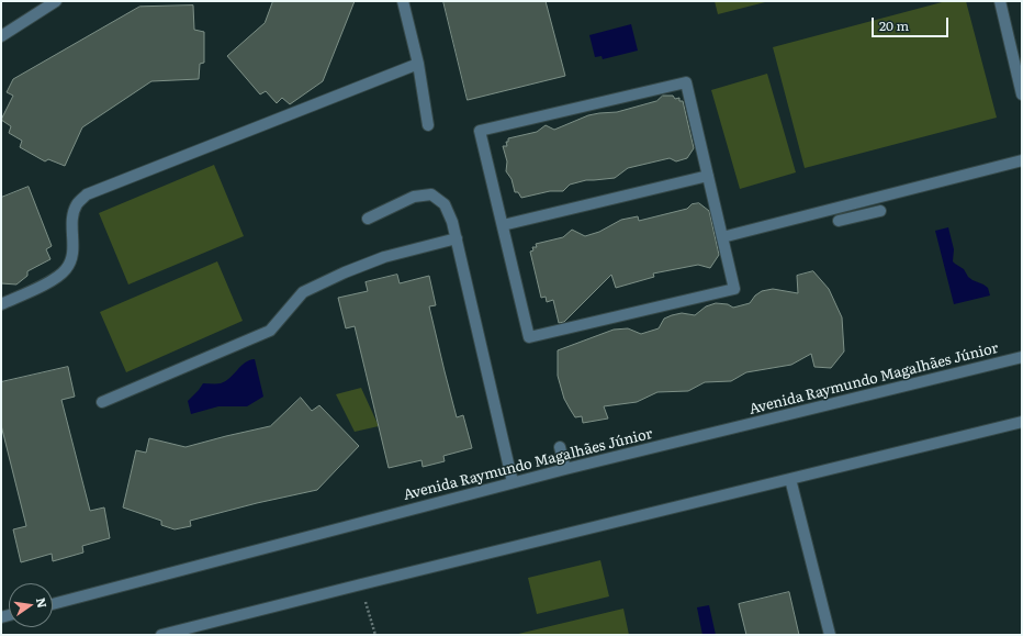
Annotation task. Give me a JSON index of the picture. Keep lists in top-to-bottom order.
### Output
{
  "streets": {
    "street": ["Avenida Raymundo Magalhães Júnior"]
  },
  "scale_bar": "20 m",
  "north": "right"
}
